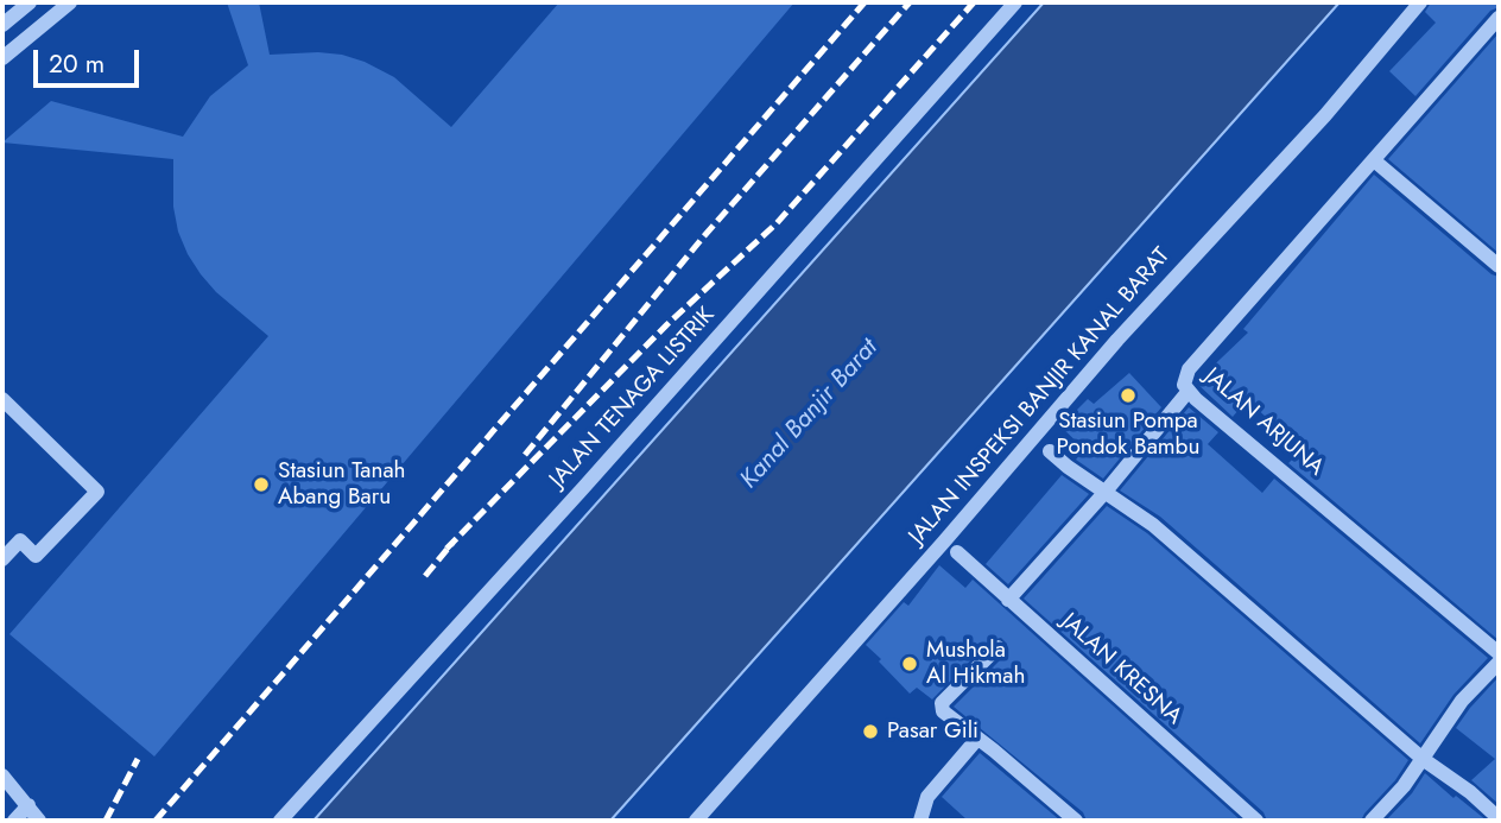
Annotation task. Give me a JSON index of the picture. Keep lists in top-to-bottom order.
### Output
{
  "streets": {
    "street": [
      "JALAN INSPEKSI BANJIR KANAL BARAT",
      "JALAN TENAGA LISTRIK",
      "JALAN ARJUNA",
      "JALAN KRESNA"
    ]
  },
  "water": ["Kanal Banjir Barat"],
  "places": [
    "Stasiun Pompa Pondok Bambu",
    "Stasiun Tanah Abang Baru",
    "Mushola Al Hikmah",
    "Pasar Gili"
  ],
  "scale_bar": "20 m"
}
